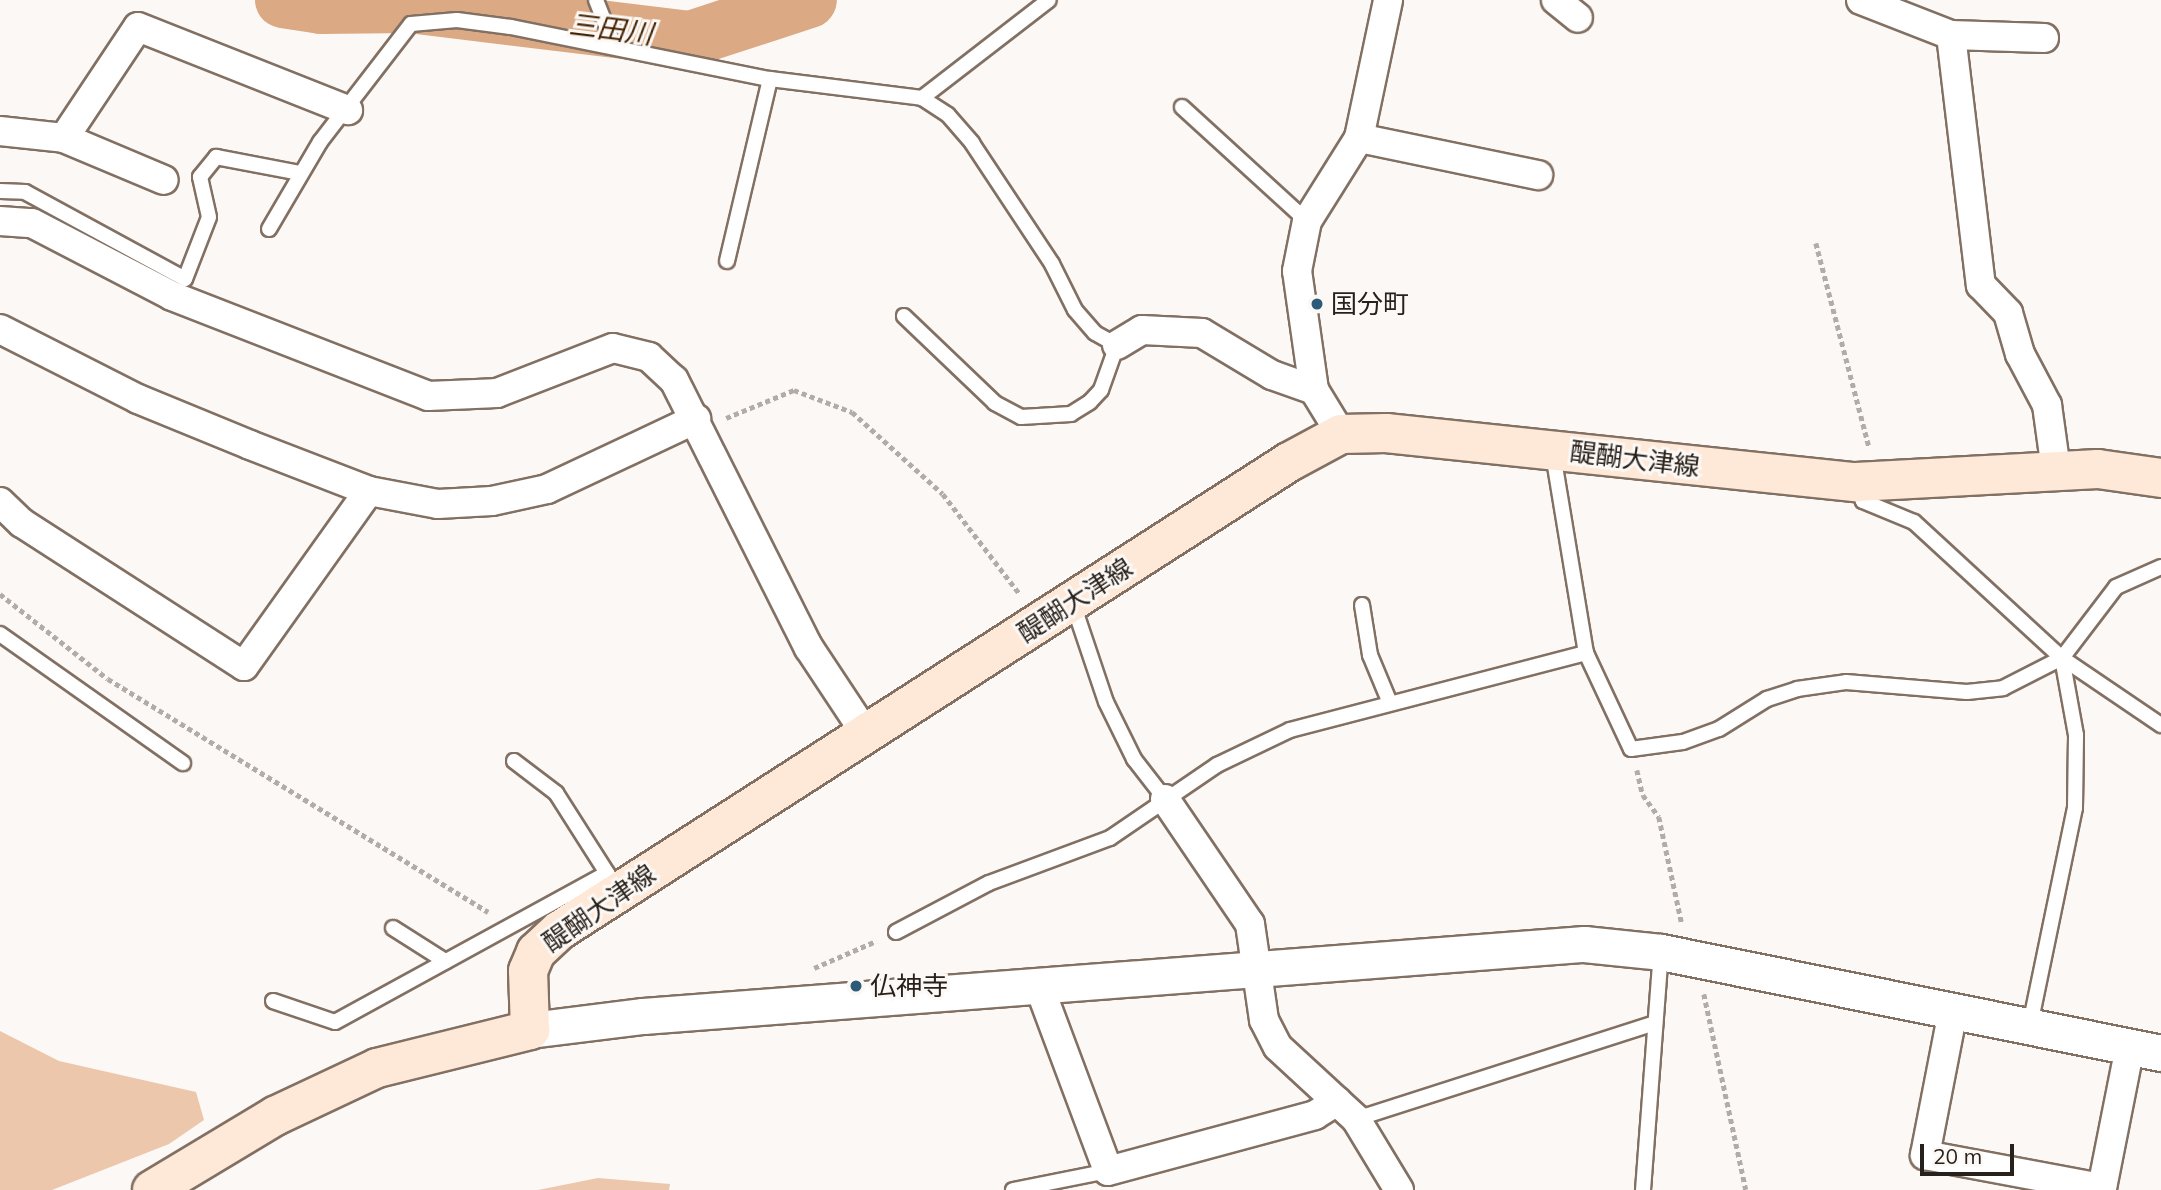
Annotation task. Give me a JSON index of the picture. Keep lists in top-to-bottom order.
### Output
{
  "streets": {
    "main road": ["醍醐大津線"]
  },
  "water": ["三田川"],
  "places": ["国分町", "仏神寺"],
  "scale_bar": "20 m"
}
